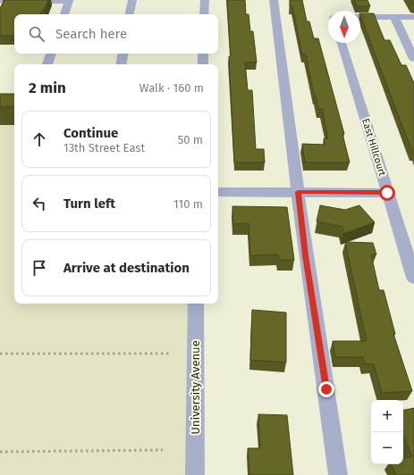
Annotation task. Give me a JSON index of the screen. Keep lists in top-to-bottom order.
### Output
{
  "streets": {
    "street": ["East Hillcourt", "University Avenue"]
  },
  "north": "bottom",
  "page": {
    "search": "Search here",
    "heading": ["2 min", "Walk · 160 m"],
    "list": [
      ["Continue", "13th Street East", "50 m"],
      ["Turn left", "110 m"],
      "Arrive at destination"
    ],
    "map_buttons": ["+", "−"]
  }
}
